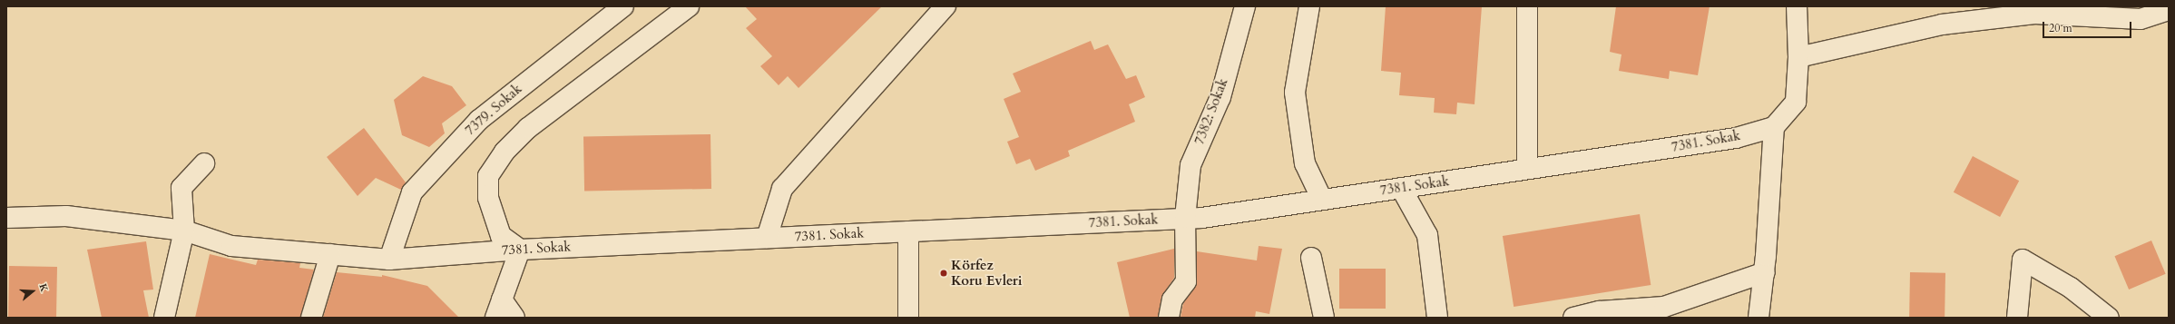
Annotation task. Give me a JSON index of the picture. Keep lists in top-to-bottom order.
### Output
{
  "streets": {
    "street": ["7379. Sokak", "7382: Sokak", "7381. Sokak"]
  },
  "crossings": [
    ["7379. Sokak", "7381. Sokak"],
    ["7382: Sokak", "7381. Sokak"]
  ],
  "places": ["Körfez Koru Evleri"],
  "scale_bar": "20 m",
  "north": "right"
}
